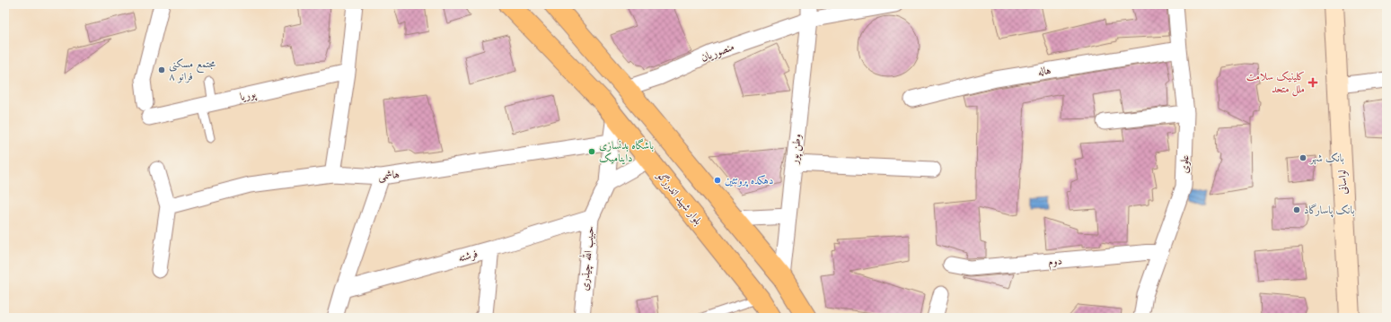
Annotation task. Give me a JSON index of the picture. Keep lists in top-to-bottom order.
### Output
{
  "streets": {
    "main road": ["لواسانی", "بلوار شهید اندرزگو"],
    "street": [
      "منصوریان",
      "هاله",
      "پوریا",
      "وطن پور",
      "علوی",
      "هاشمی",
      "فرشته",
      "حبیب الله چیذری",
      "دوم"
    ]
  },
  "crossings": [
    ["منصوریان", "وطن پور"],
    ["هاله", "علوی"],
    ["علوی", "دوم"],
    ["هاشمی", "حبیب الله چیذری"],
    ["بلوار شهید اندرزگو", "حبیب الله چیذری"],
    ["فرشته", "حبیب الله چیذری"]
  ],
  "places": {
    "other": [
      "مجتمع مسکنی فرانو ۸",
      "باشگاه بدنسازی داینامیک",
      "بانک شهر",
      "دهکده پروتئین",
      "بانک پاسارگاد"
    ],
    "health": ["کلینیک سلامت ملل متحد"]
  }
}
